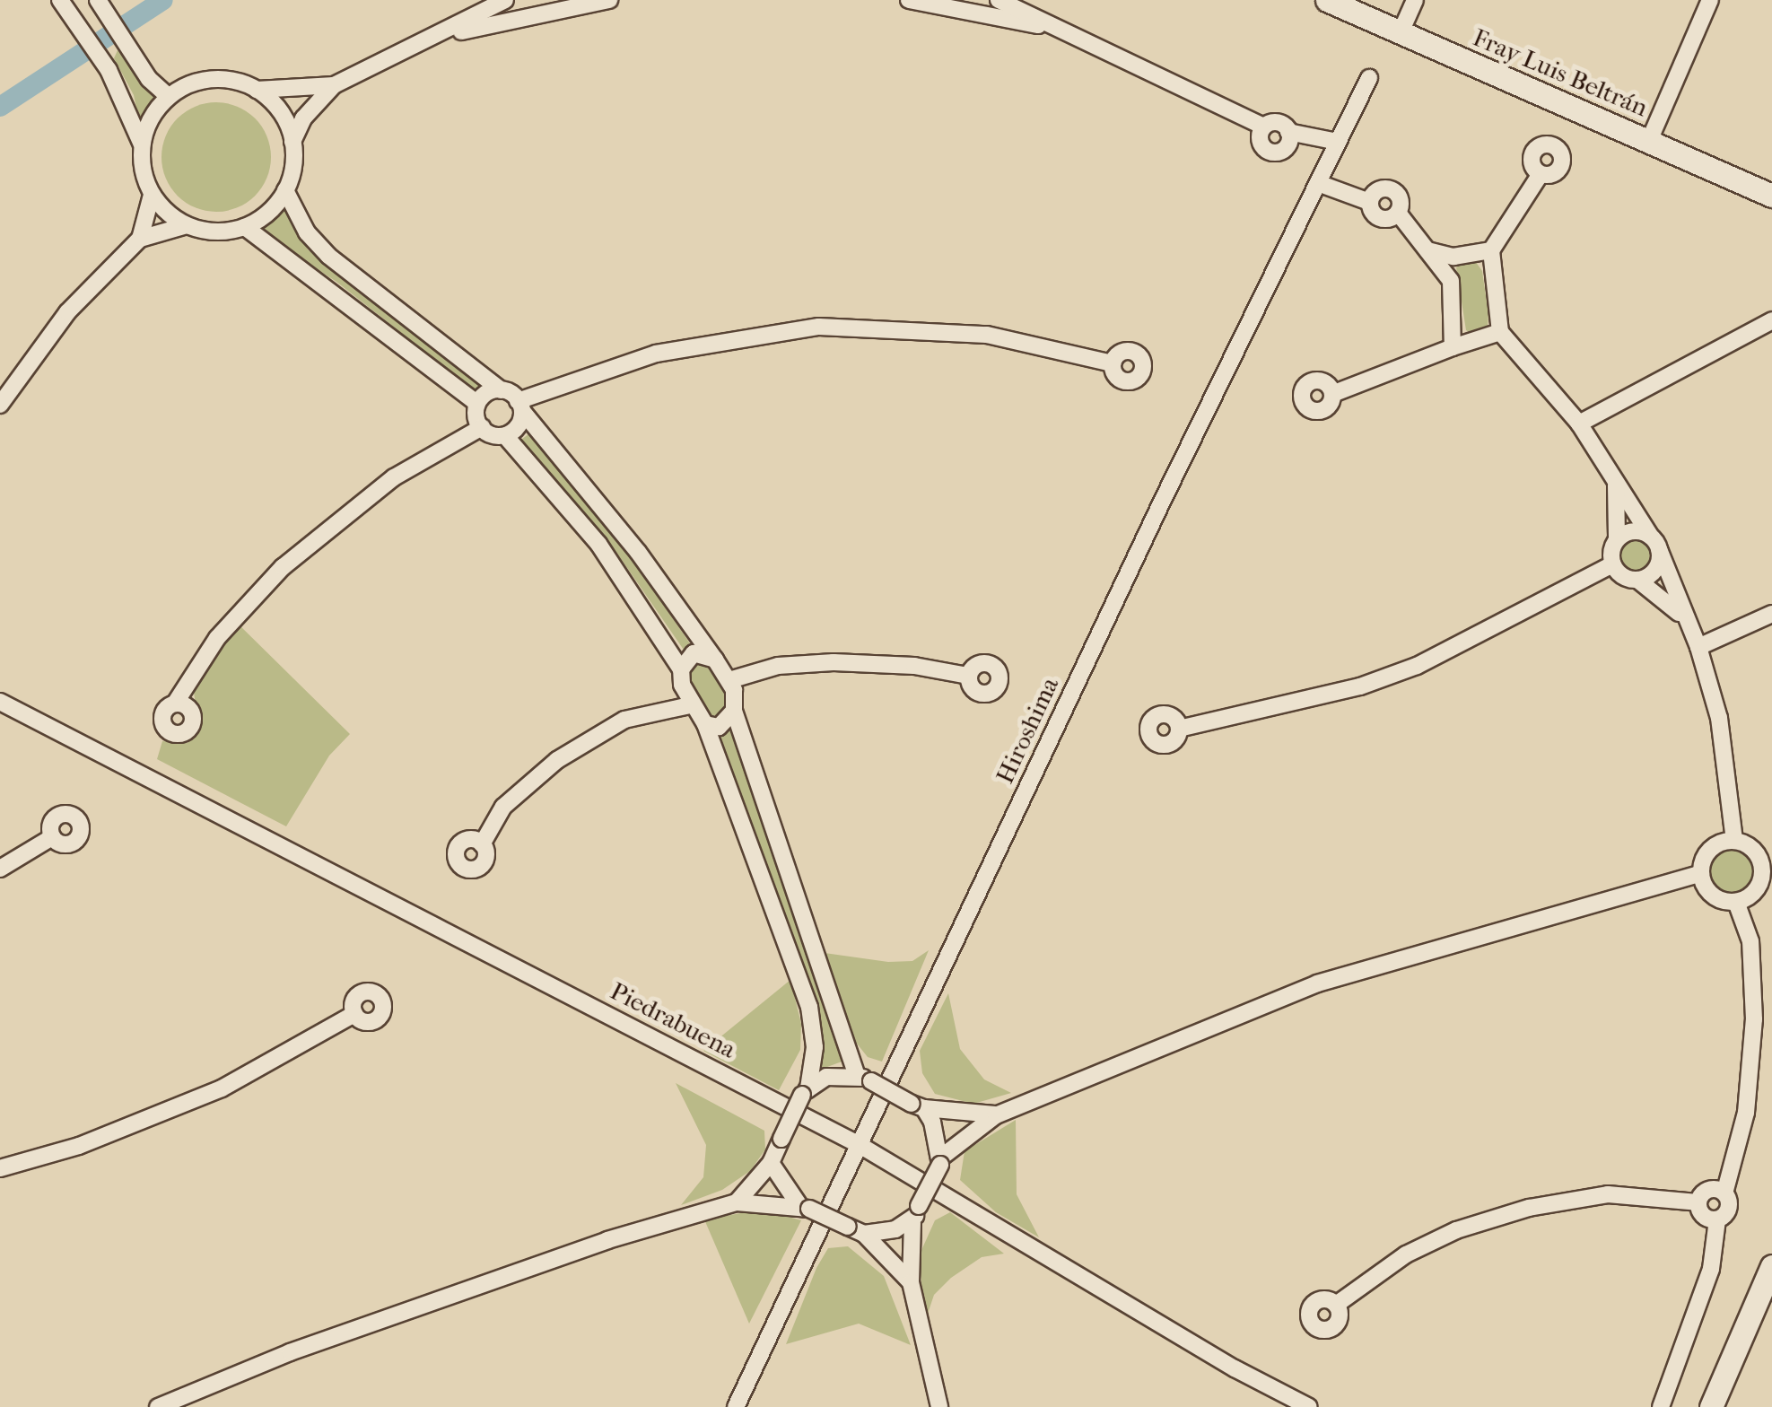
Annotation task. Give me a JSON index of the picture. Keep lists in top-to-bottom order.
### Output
{
  "streets": {
    "street": ["Fray Luis Beltrán", "Hiroshima", "Piedrabuena"]
  },
  "crossings": [
    ["Hiroshima", "Piedrabuena"]
  ]
}
